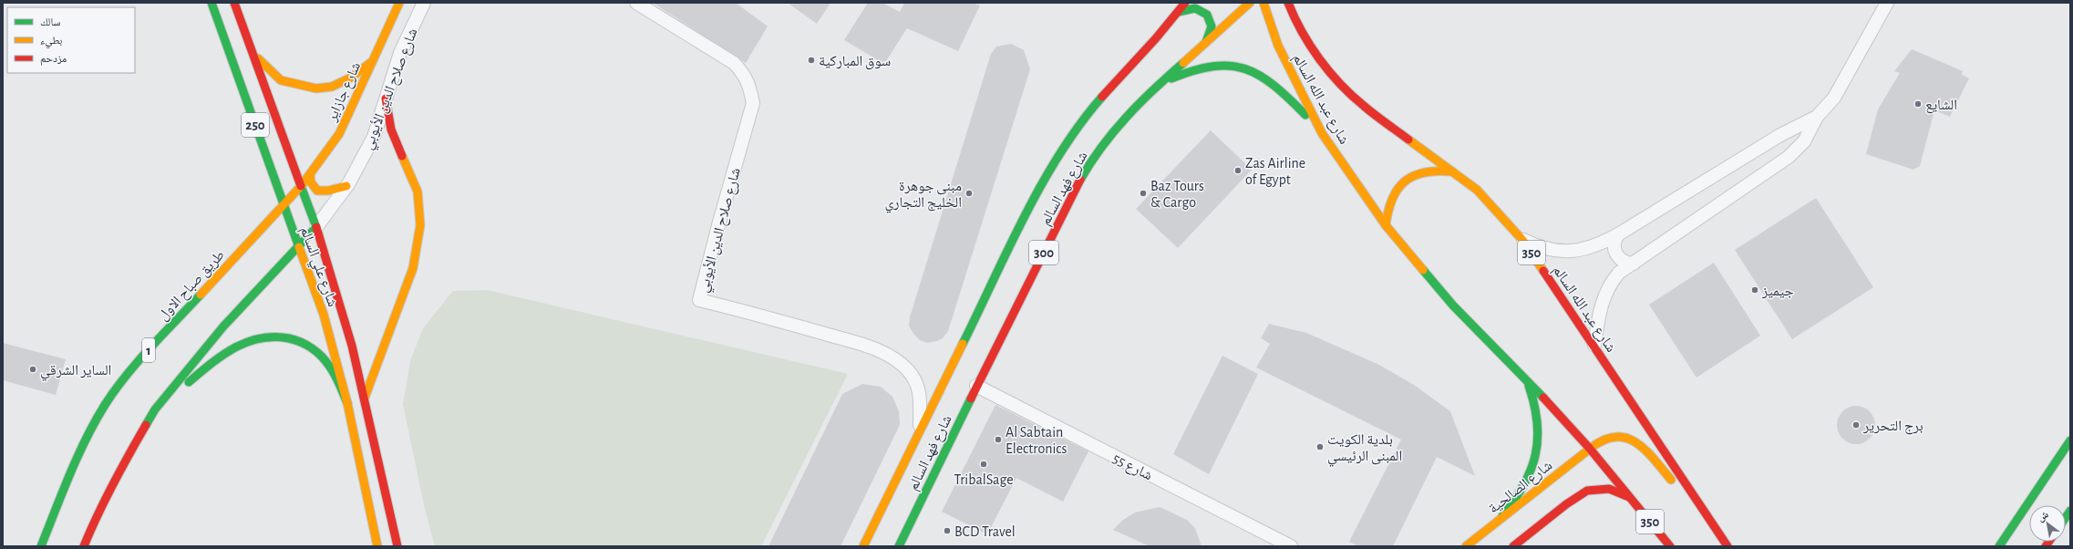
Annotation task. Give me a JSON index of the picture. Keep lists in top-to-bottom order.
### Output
{
  "streets": {
    "main road": [
      "شارع جازاير",
      "شارع عبد الله السالم",
      "250",
      "شارع فهد السالم",
      "300",
      "350",
      "شارع علي السالم",
      "طريق صباح الاول",
      "1",
      "شارع الصالحية"
    ],
    "street": ["شارع صلاح الدين الأيوبي", "شارع 55"]
  },
  "crossings": [
    ["شارع صلاح الدين الأيوبي", "شارع فهد السالم"],
    ["شارع صلاح الدين الأيوبي", "شارع علي السالم"],
    ["شارع جازاير", "شارع علي السالم"],
    ["شارع جازاير", "طريق صباح الاول"],
    ["شارع عبد الله السالم", "شارع الصالحية"],
    ["شارع فهد السالم", "شارع 55"],
    ["شارع علي السالم", "طريق صباح الاول"]
  ],
  "places": [
    "سوق المباركية",
    "الشايع",
    "Zas Airline of Egypt",
    "مبنى جوهرة الخليج التجاري",
    "Baz Tours & Cargo",
    "جيميز",
    "الساير الشرقي",
    "برج التحرير",
    "Al Sabtain Electronics",
    "بلدية الكويت المبنى الرئيسي",
    "TribalSage",
    "BCD Travel"
  ],
  "legend": ["سالك", "بطيء", "مزدحم"],
  "north": "top left"
}
